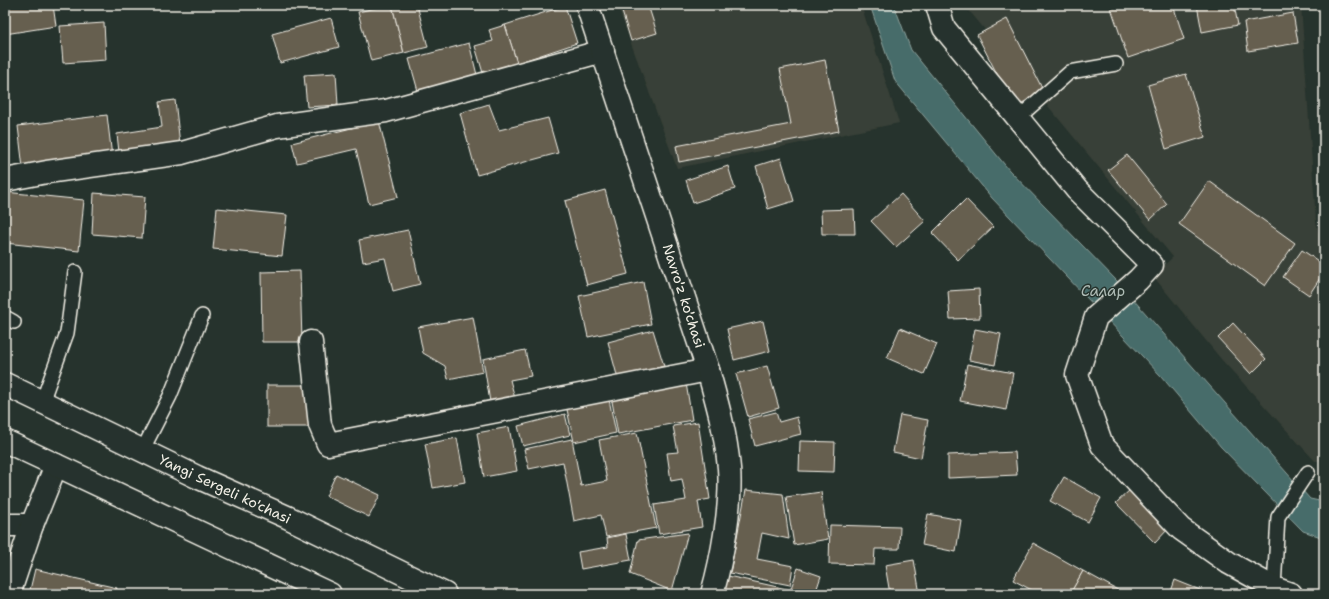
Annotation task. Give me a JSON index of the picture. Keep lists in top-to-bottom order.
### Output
{
  "streets": {
    "street": ["Navro'z ko'chasi", "Yangi Sergeli ko'chasi"]
  },
  "water": ["Салар"]
}
